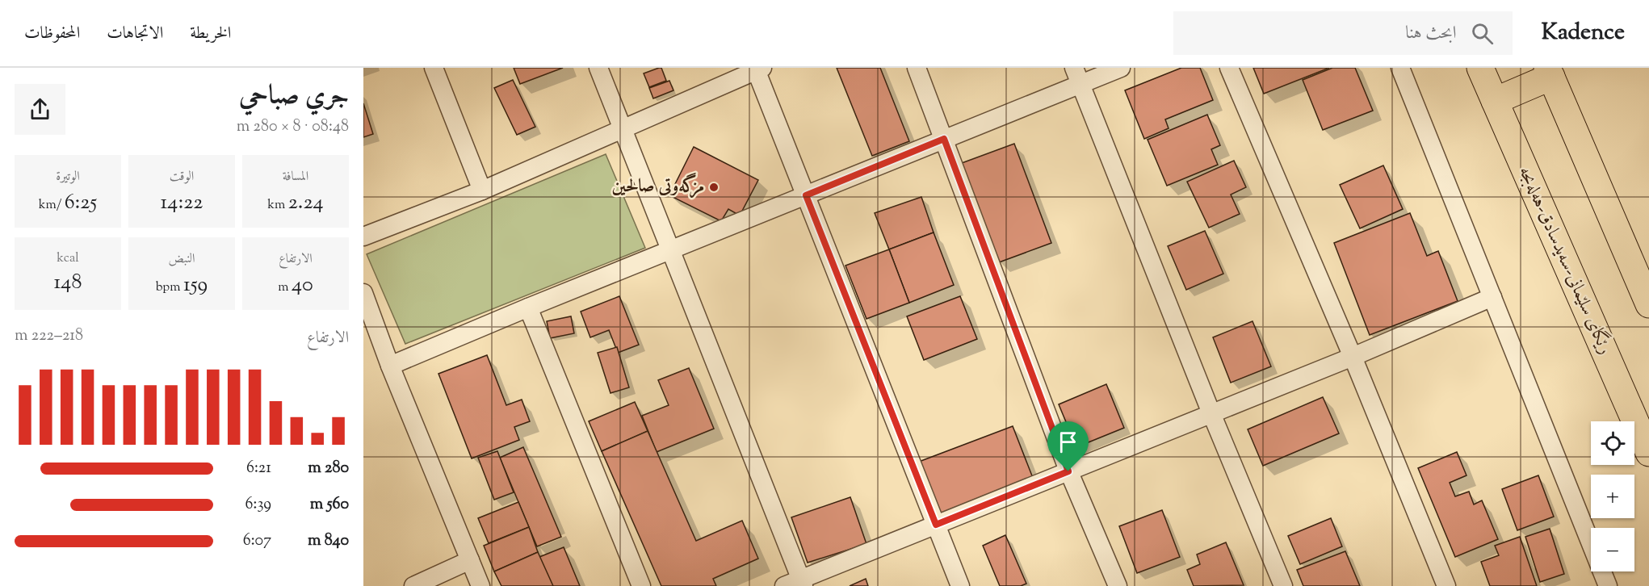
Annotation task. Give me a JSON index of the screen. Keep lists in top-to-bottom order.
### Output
{
  "streets": {
    "highway": ["رێگای سلێمانی-سەیدسادق-هەلەبجە"]
  },
  "places": ["مزگەوتی صالحین"],
  "page": {
    "header": "Kadence",
    "search": "ابحث هنا",
    "nav": ["الخريطة", "الاتجاهات", "المحفوظات"],
    "heading": ["جري صباحي", "08:48 · 8 × 280 m"],
    "stats": [
      ["المسافة", "2.24 km"],
      ["الوقت", "14:22"],
      ["الوتيرة", "6:25 /km"],
      ["الارتفاع", "40 m"],
      ["النبض", "159 bpm"],
      ["kcal", "148"]
    ],
    "chart": ["الارتفاع", "218–222 m"],
    "map_buttons": ["+", "−"],
    "list": [
      {
        "name": "280 m",
        "note": "6:21"
      },
      {
        "name": "560 m",
        "note": "6:39"
      },
      {
        "name": "840 m",
        "note": "6:07"
      }
    ]
  }
}
